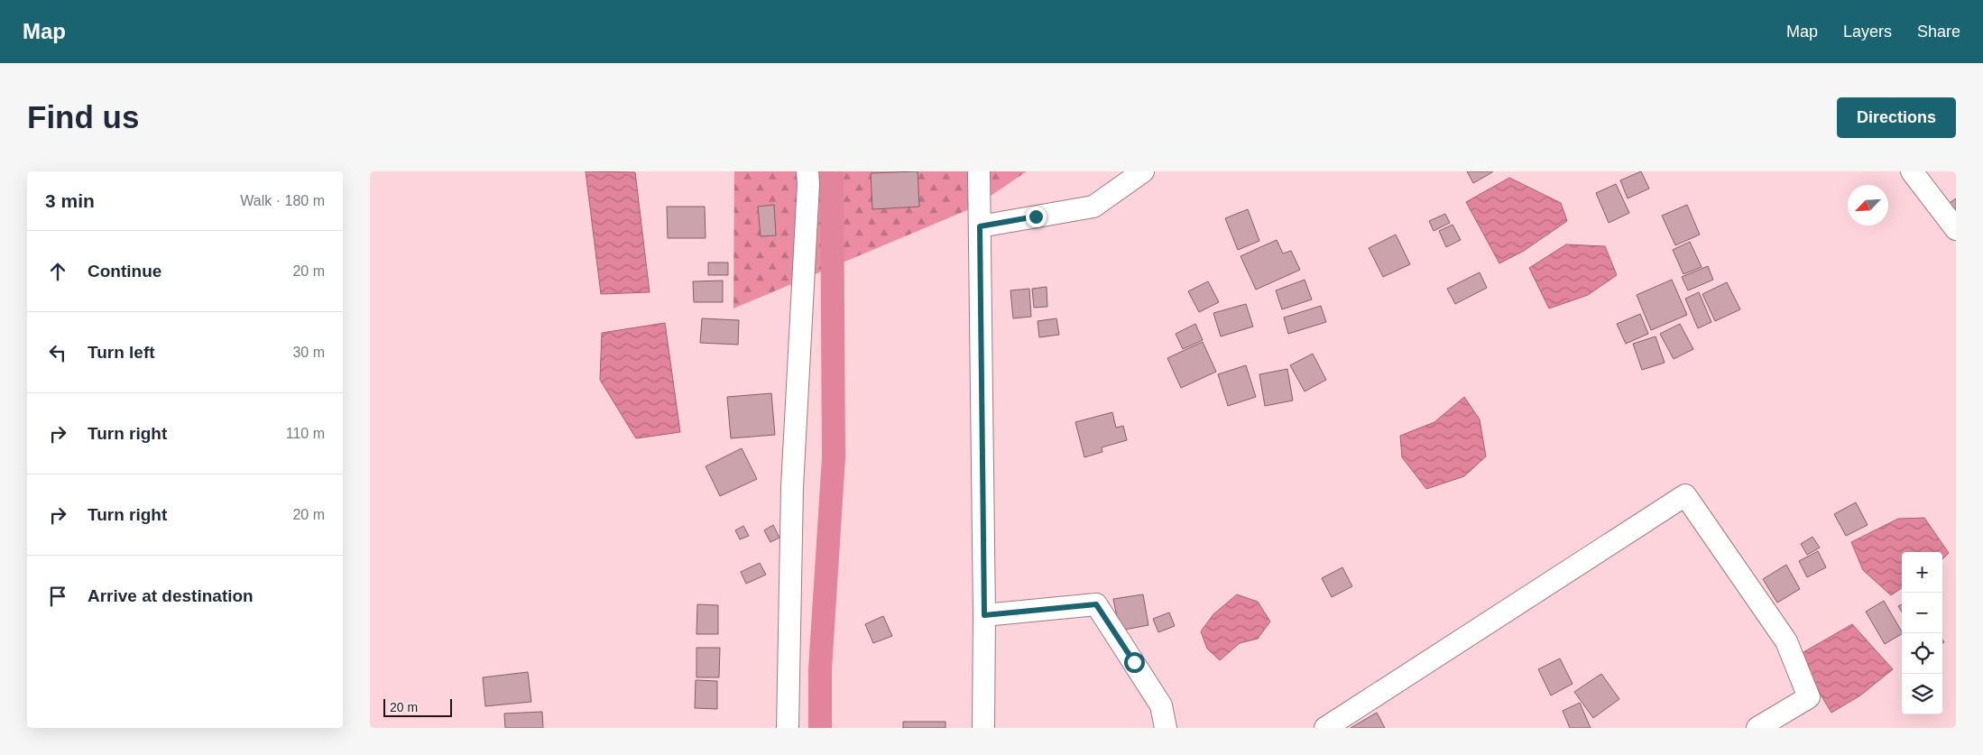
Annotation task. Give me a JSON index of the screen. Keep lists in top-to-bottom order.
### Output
{
  "scale_bar": "20 m",
  "north": "bottom left",
  "page": {
    "header": "Map",
    "nav": ["Map", "Layers", "Share"],
    "buttons": "Directions",
    "title": "Find us",
    "heading": ["3 min", "Walk · 180 m"],
    "list": [
      ["Continue", "20 m"],
      ["Turn left", "30 m"],
      ["Turn right", "110 m"],
      ["Turn right", "20 m"],
      "Arrive at destination"
    ],
    "map_buttons": ["+", "−"],
    "scale": "20 m"
  }
}
